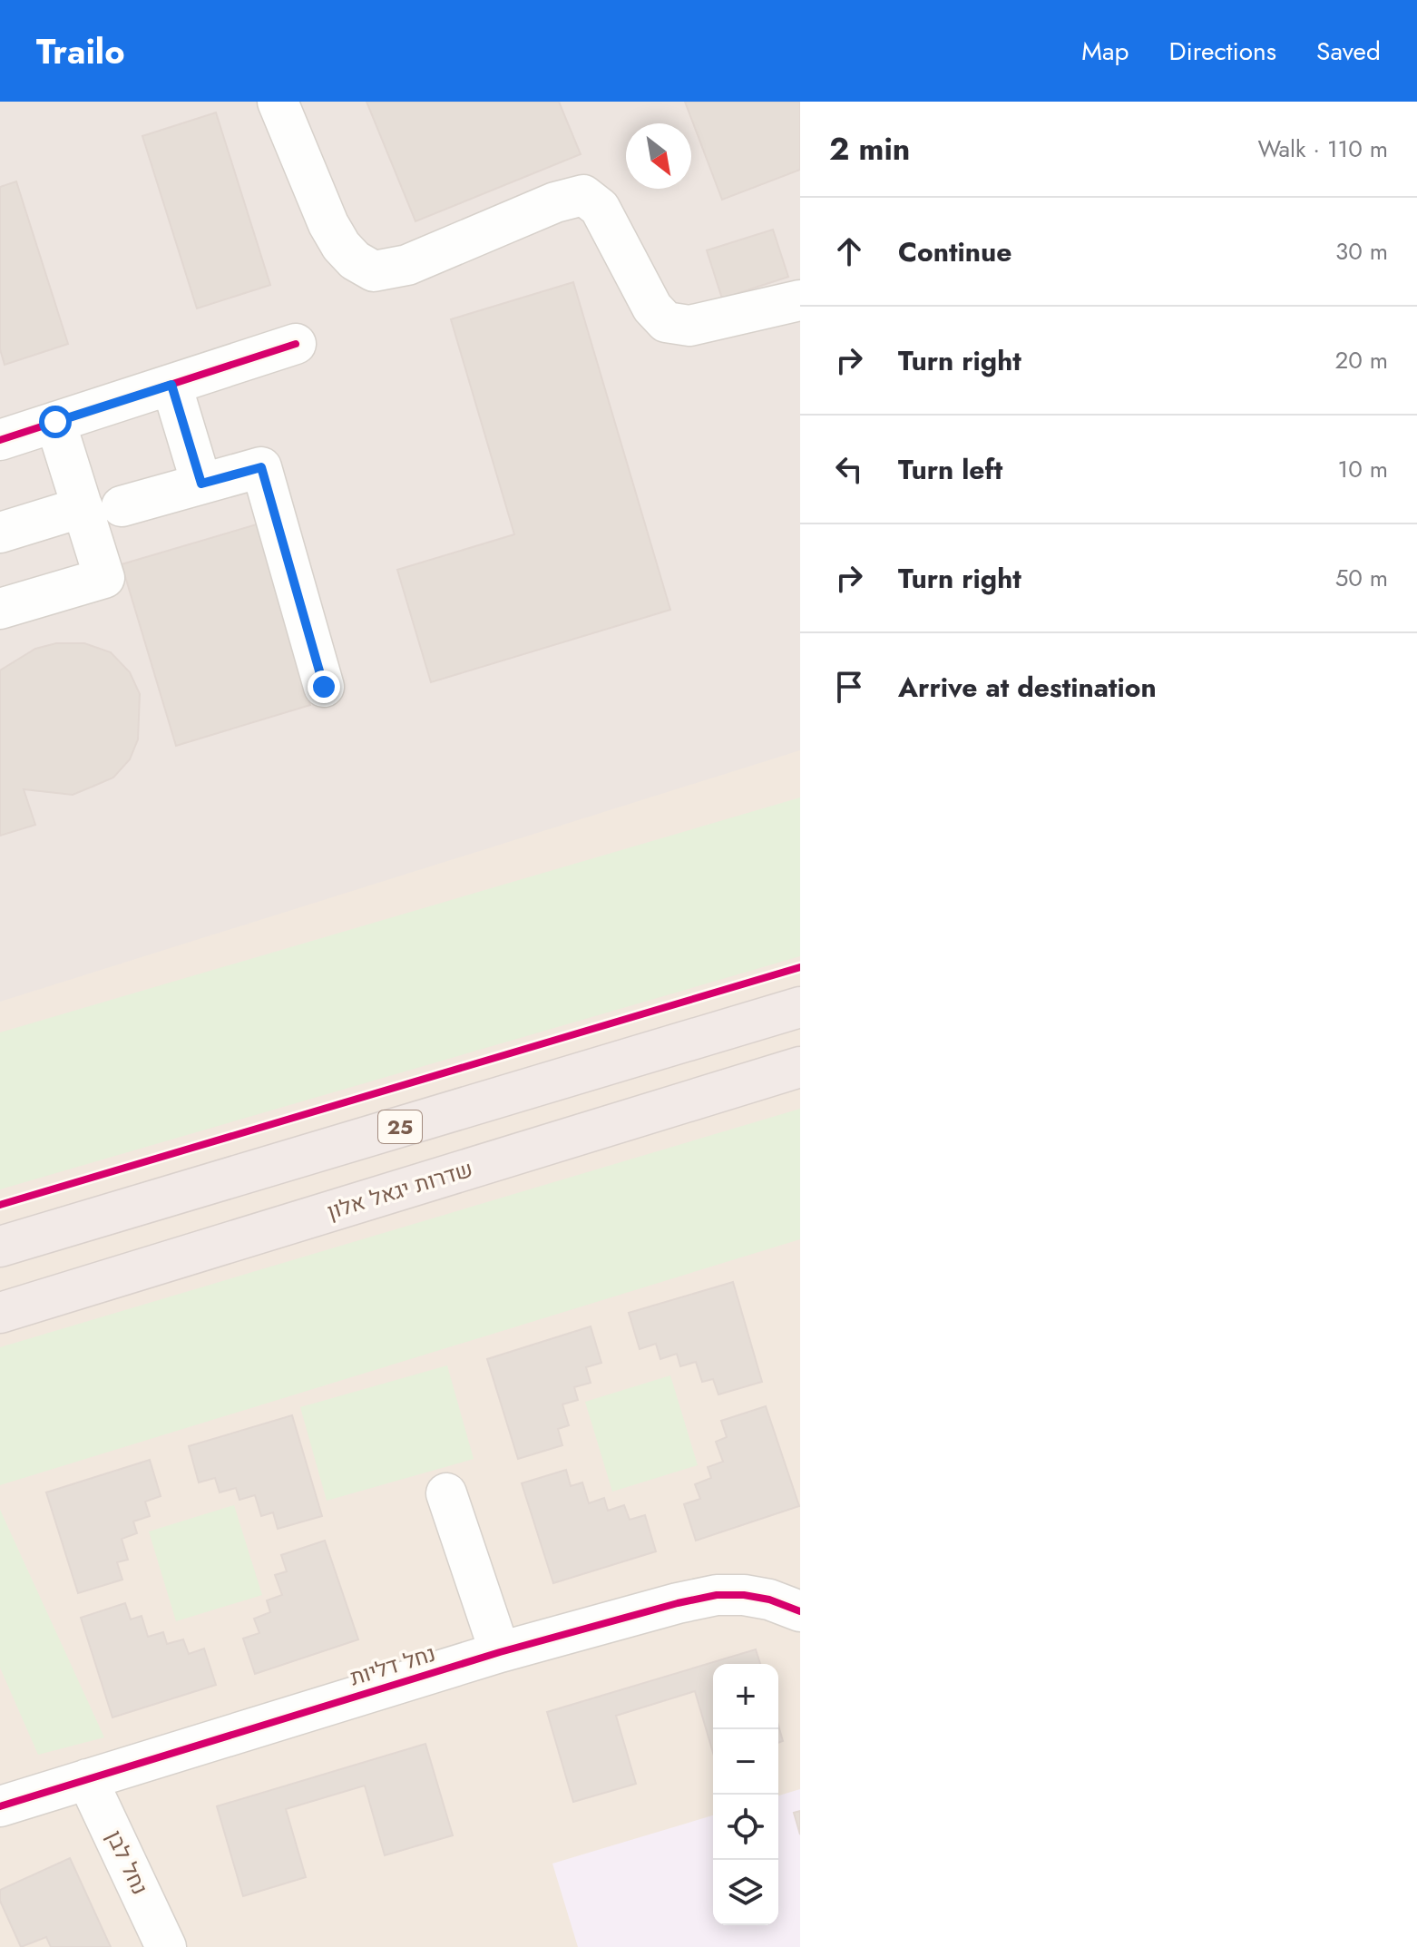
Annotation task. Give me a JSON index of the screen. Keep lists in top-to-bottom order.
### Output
{
  "streets": {
    "highway": ["25", "שדרות יגאל אלון"],
    "street": ["נחל דליות", "נחל לבן"]
  },
  "crossings": [
    ["נחל דליות", "נחל לבן"]
  ],
  "north": "bottom right",
  "page": {
    "header": "Trailo",
    "nav": ["Map", "Directions", "Saved"],
    "heading": ["2 min", "Walk · 110 m"],
    "list": [
      ["Continue", "30 m"],
      ["Turn right", "20 m"],
      ["Turn left", "10 m"],
      ["Turn right", "50 m"],
      "Arrive at destination"
    ],
    "map_buttons": ["+", "−"]
  }
}
